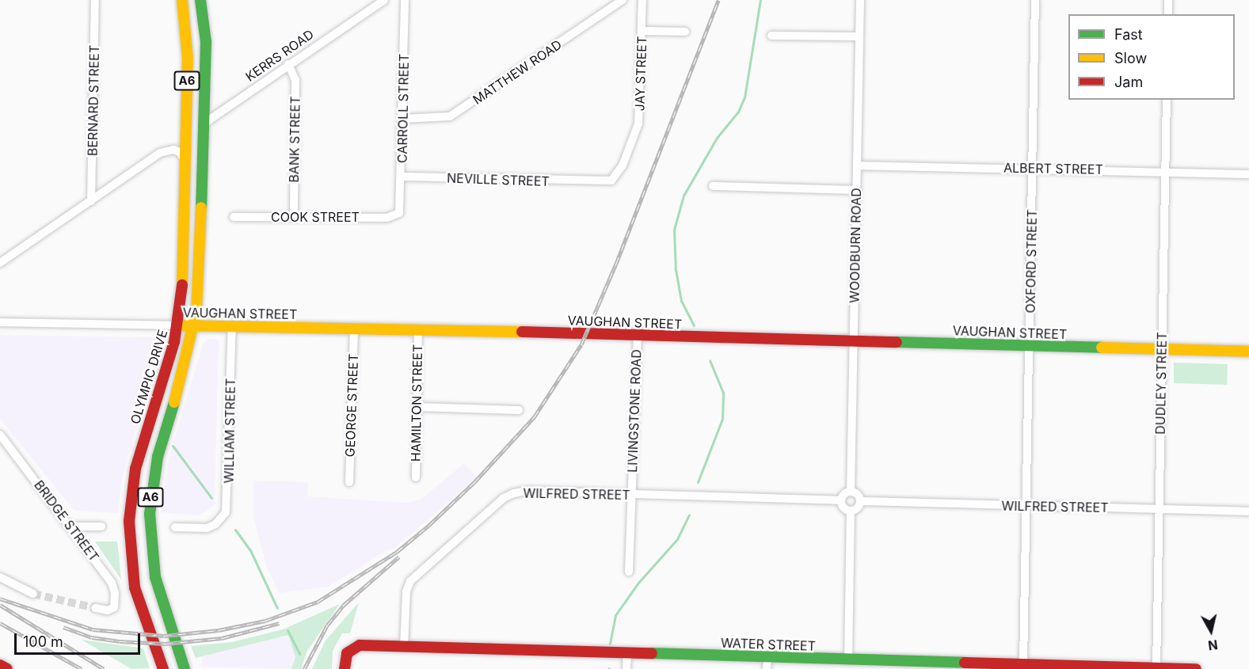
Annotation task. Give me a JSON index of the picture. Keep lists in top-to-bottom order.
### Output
{
  "streets": {
    "main road": [
      "A6",
      "VAUGHAN STREET",
      "OLYMPIC DRIVE",
      "WATER STREET"
    ],
    "street": [
      "KERRS ROAD",
      "MATTHEW ROAD",
      "JAY STREET",
      "BERNARD STREET",
      "CARROLL STREET",
      "BANK STREET",
      "ALBERT STREET",
      "NEVILLE STREET",
      "COOK STREET",
      "WOODBURN ROAD",
      "OXFORD STREET",
      "DUDLEY STREET",
      "HAMILTON STREET",
      "GEORGE STREET",
      "LIVINGSTONE ROAD",
      "WILLIAM STREET",
      "WILFRED STREET",
      "BRIDGE STREET"
    ]
  },
  "crossings": [
    ["KERRS ROAD", "A6"],
    ["KERRS ROAD", "BANK STREET"],
    ["MATTHEW ROAD", "CARROLL STREET"],
    ["JAY STREET", "NEVILLE STREET"],
    ["A6", "VAUGHAN STREET"],
    ["CARROLL STREET", "NEVILLE STREET"],
    ["CARROLL STREET", "COOK STREET"],
    ["BANK STREET", "COOK STREET"],
    ["ALBERT STREET", "WOODBURN ROAD"],
    ["ALBERT STREET", "OXFORD STREET"],
    ["ALBERT STREET", "DUDLEY STREET"],
    ["WOODBURN ROAD", "VAUGHAN STREET"],
    ["WOODBURN ROAD", "WILFRED STREET"],
    ["OXFORD STREET", "VAUGHAN STREET"],
    ["OXFORD STREET", "WILFRED STREET"],
    ["OXFORD STREET", "WATER STREET"],
    ["VAUGHAN STREET", "OLYMPIC DRIVE"],
    ["VAUGHAN STREET", "DUDLEY STREET"],
    ["VAUGHAN STREET", "HAMILTON STREET"],
    ["VAUGHAN STREET", "GEORGE STREET"],
    ["VAUGHAN STREET", "LIVINGSTONE ROAD"],
    ["VAUGHAN STREET", "WILLIAM STREET"],
    ["DUDLEY STREET", "WILFRED STREET"],
    ["DUDLEY STREET", "WATER STREET"],
    ["LIVINGSTONE ROAD", "WILFRED STREET"],
    ["WILFRED STREET", "WATER STREET"]
  ],
  "legend": ["Fast", "Slow", "Jam"],
  "scale_bar": "100 m",
  "north": "bottom"
}
